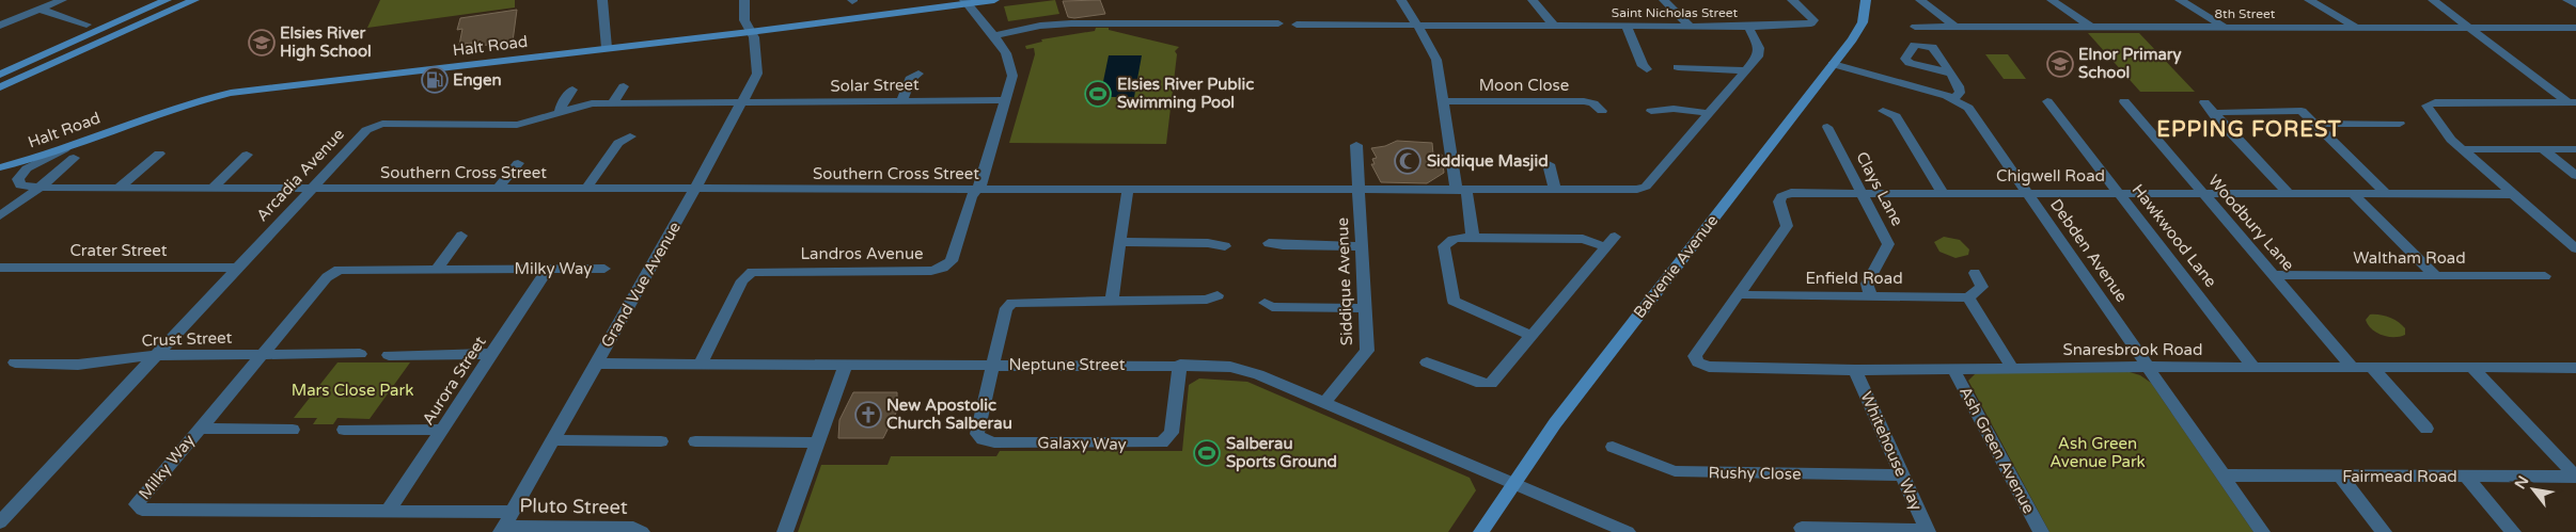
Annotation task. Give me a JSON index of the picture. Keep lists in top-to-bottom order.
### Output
{
  "streets": {
    "street": [
      "Saint Nicholas Street",
      "8th Street",
      "Halt Road",
      "Solar Street",
      "Moon Close",
      "Southern Cross Street",
      "Arcadia Avenue",
      "Chigwell Road",
      "Clays Lane",
      "Woodbury Lane",
      "Hawkwood Lane",
      "Crater Street",
      "Debden Avenue",
      "Landros Avenue",
      "Waltham Road",
      "Balvenie Avenue",
      "Milky Way",
      "Enfield Road",
      "Siddique Avenue",
      "Grand Vue Avenue",
      "Crust Street",
      "Snaresbrook Road",
      "Neptune Street",
      "Aurora Street",
      "Galaxy Way",
      "Ash Green Avenue",
      "Whitehouse Way",
      "Rushy Close",
      "Fairmead Road",
      "Pluto Street"
    ]
  },
  "crossings": [
    ["Saint Nicholas Street", "Southern Cross Street"],
    ["Halt Road", "Southern Cross Street"],
    ["Halt Road", "Landros Avenue"],
    ["Halt Road", "Grand Vue Avenue"],
    ["Solar Street", "Arcadia Avenue"],
    ["Solar Street", "Landros Avenue"],
    ["Solar Street", "Grand Vue Avenue"],
    ["Southern Cross Street", "Arcadia Avenue"],
    ["Southern Cross Street", "Landros Avenue"],
    ["Southern Cross Street", "Siddique Avenue"],
    ["Southern Cross Street", "Grand Vue Avenue"],
    ["Arcadia Avenue", "Crater Street"],
    ["Arcadia Avenue", "Grand Vue Avenue"],
    ["Arcadia Avenue", "Crust Street"],
    ["Chigwell Road", "Clays Lane"],
    ["Chigwell Road", "Woodbury Lane"],
    ["Chigwell Road", "Hawkwood Lane"],
    ["Chigwell Road", "Debden Avenue"],
    ["Chigwell Road", "Enfield Road"],
    ["Chigwell Road", "Snaresbrook Road"],
    ["Clays Lane", "Enfield Road"],
    ["Woodbury Lane", "Waltham Road"],
    ["Woodbury Lane", "Snaresbrook Road"],
    ["Hawkwood Lane", "Snaresbrook Road"],
    ["Debden Avenue", "Balvenie Avenue"],
    ["Debden Avenue", "Snaresbrook Road"],
    ["Debden Avenue", "Fairmead Road"],
    ["Landros Avenue", "Neptune Street"],
    ["Balvenie Avenue", "Neptune Street"],
    ["Milky Way", "Grand Vue Avenue"],
    ["Milky Way", "Crust Street"],
    ["Milky Way", "Aurora Street"],
    ["Milky Way", "Pluto Street"],
    ["Siddique Avenue", "Neptune Street"],
    ["Grand Vue Avenue", "Neptune Street"],
    ["Grand Vue Avenue", "Pluto Street"],
    ["Snaresbrook Road", "Ash Green Avenue"],
    ["Snaresbrook Road", "Whitehouse Way"],
    ["Neptune Street", "Galaxy Way"],
    ["Whitehouse Way", "Rushy Close"]
  ],
  "districts": ["EPPING FOREST"],
  "parks": ["Mars Close Park", "Ash Green Avenue Park"],
  "places": {
    "school or university": ["Elsies River High School", "Elnor Primary School"],
    "fuel station": ["Engen"],
    "sports": ["Elsies River Public Swimming Pool", "Salberau Sports Ground"],
    "mosque": ["Siddique Masjid"],
    "church": ["New Apostolic Church Salberau"]
  },
  "north": "top left"
}
